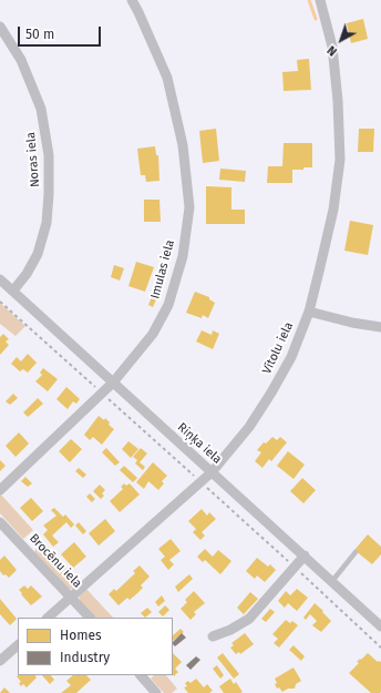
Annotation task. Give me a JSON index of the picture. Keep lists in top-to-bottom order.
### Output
{
  "streets": {
    "street": [
      "Noras iela",
      "Imulas iela",
      "Vītolu iela",
      "Riņķa iela",
      "Brocēnu iela"
    ]
  },
  "crossings": [
    ["Noras iela", "Riņķa iela"],
    ["Imulas iela", "Riņķa iela"],
    ["Vītolu iela", "Riņķa iela"],
    ["Vītolu iela", "Brocēnu iela"]
  ],
  "legend": ["Homes", "Industry"],
  "scale_bar": "50 m",
  "north": "bottom left"
}
